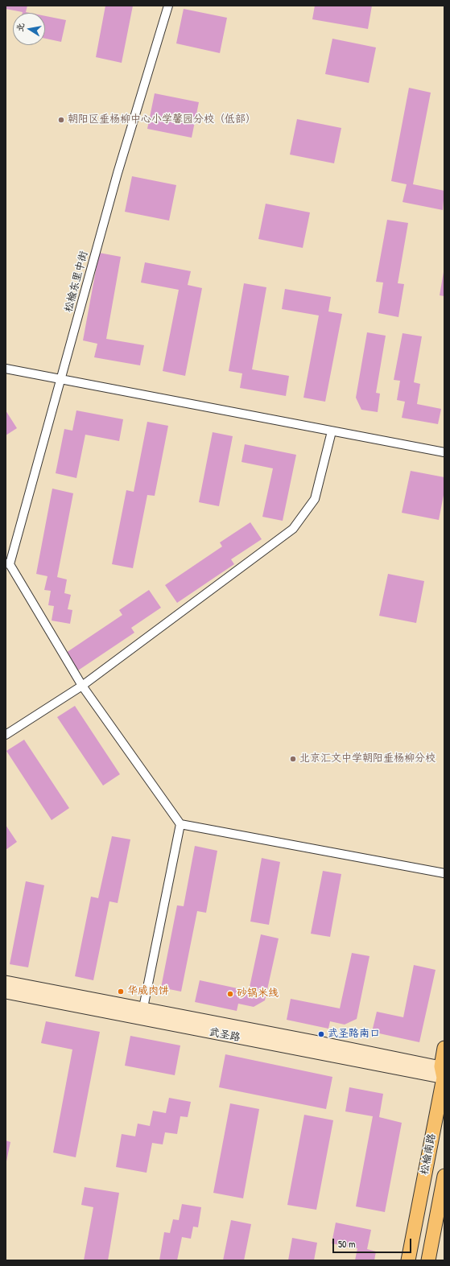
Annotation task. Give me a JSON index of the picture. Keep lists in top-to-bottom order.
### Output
{
  "streets": {
    "main road": ["松榆南路"],
    "street": ["松榆东里中街", "武圣路"]
  },
  "crossings": [
    ["武圣路", "松榆南路"]
  ],
  "places": [
    "朝阳区垂杨柳中心小学馨园分校（低部）",
    "北京汇文中学朝阳垂杨柳分校",
    "华威肉饼",
    "砂锅米线",
    "武圣路南口"
  ],
  "scale_bar": "50 m",
  "north": "left"
}
